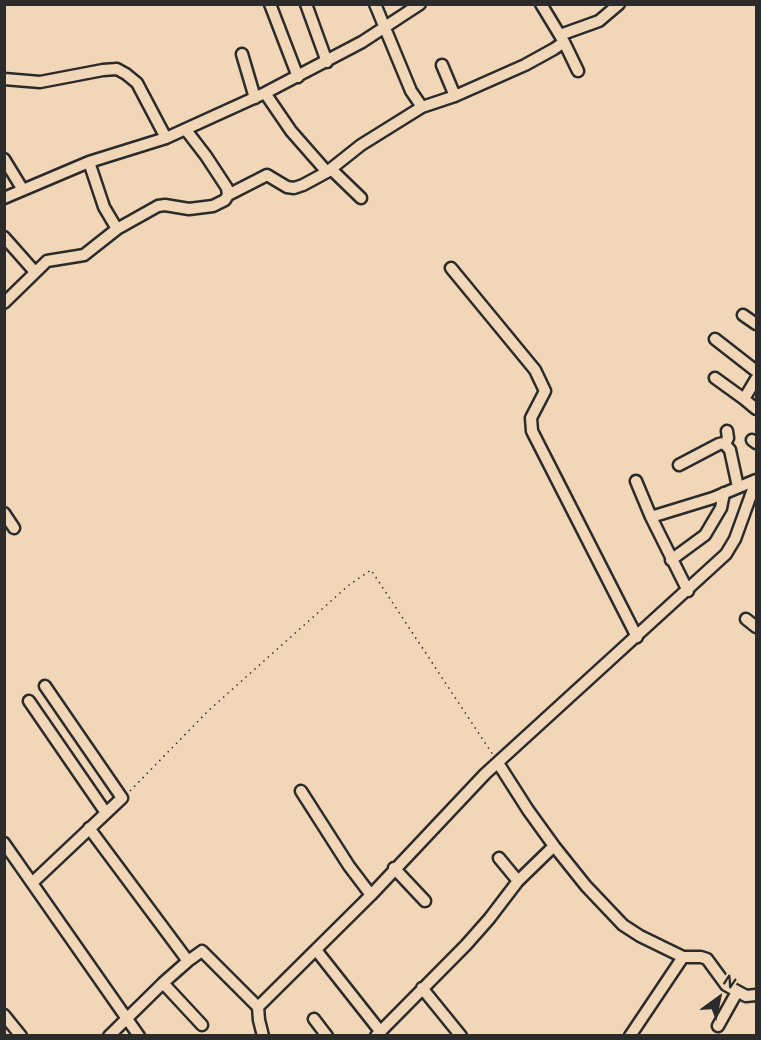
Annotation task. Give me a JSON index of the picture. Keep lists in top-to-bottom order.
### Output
{
  "north": "top right"
}
